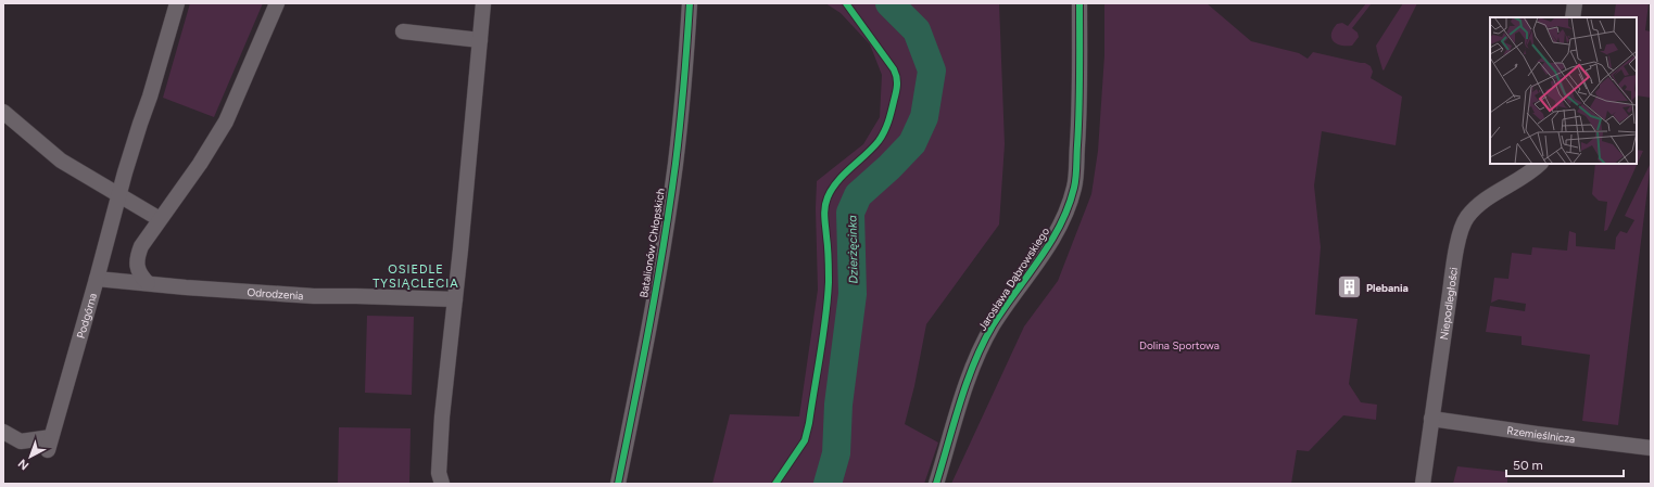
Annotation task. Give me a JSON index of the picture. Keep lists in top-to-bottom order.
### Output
{
  "streets": {
    "street": [
      "Batalionów Chłopskich",
      "Jarosława Dąbrowskiego",
      "Odrodzenia",
      "Niepodległości",
      "Podgórna",
      "Rzemieślnicza"
    ]
  },
  "crossings": [
    ["Odrodzenia", "Podgórna"],
    ["Niepodległości", "Rzemieślnicza"]
  ],
  "districts": ["OSIEDLE TYSIĄCLECIA"],
  "water": ["Dzierżęcinka"],
  "parks": ["Dolina Sportowa"],
  "places": {
    "building": ["Plebania"]
  },
  "scale_bar": "50 m",
  "north": "bottom left"
}
